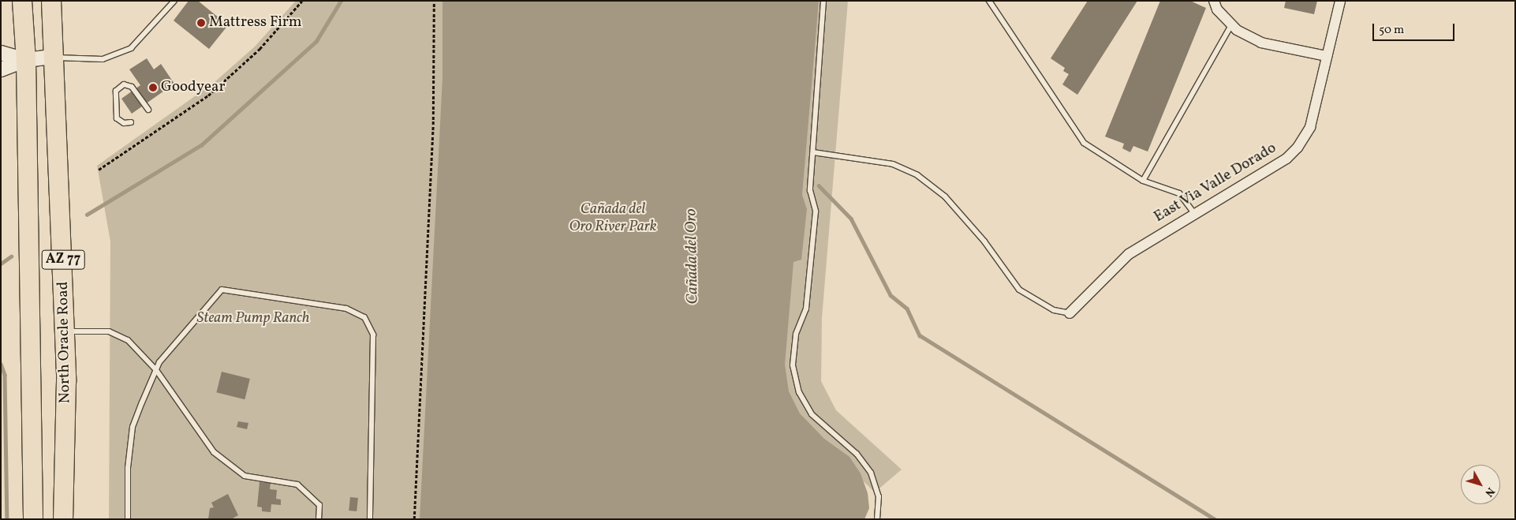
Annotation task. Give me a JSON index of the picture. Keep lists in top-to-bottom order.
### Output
{
  "streets": {
    "highway": ["AZ 77", "North Oracle Road"],
    "street": ["East Via Valle Dorado"]
  },
  "water": ["Cañada del Oro"],
  "parks": ["Cañada del Oro River Park", "Steam Pump Ranch"],
  "places": ["Mattress Firm", "Goodyear"],
  "scale_bar": "50 m",
  "north": "bottom right"
}
